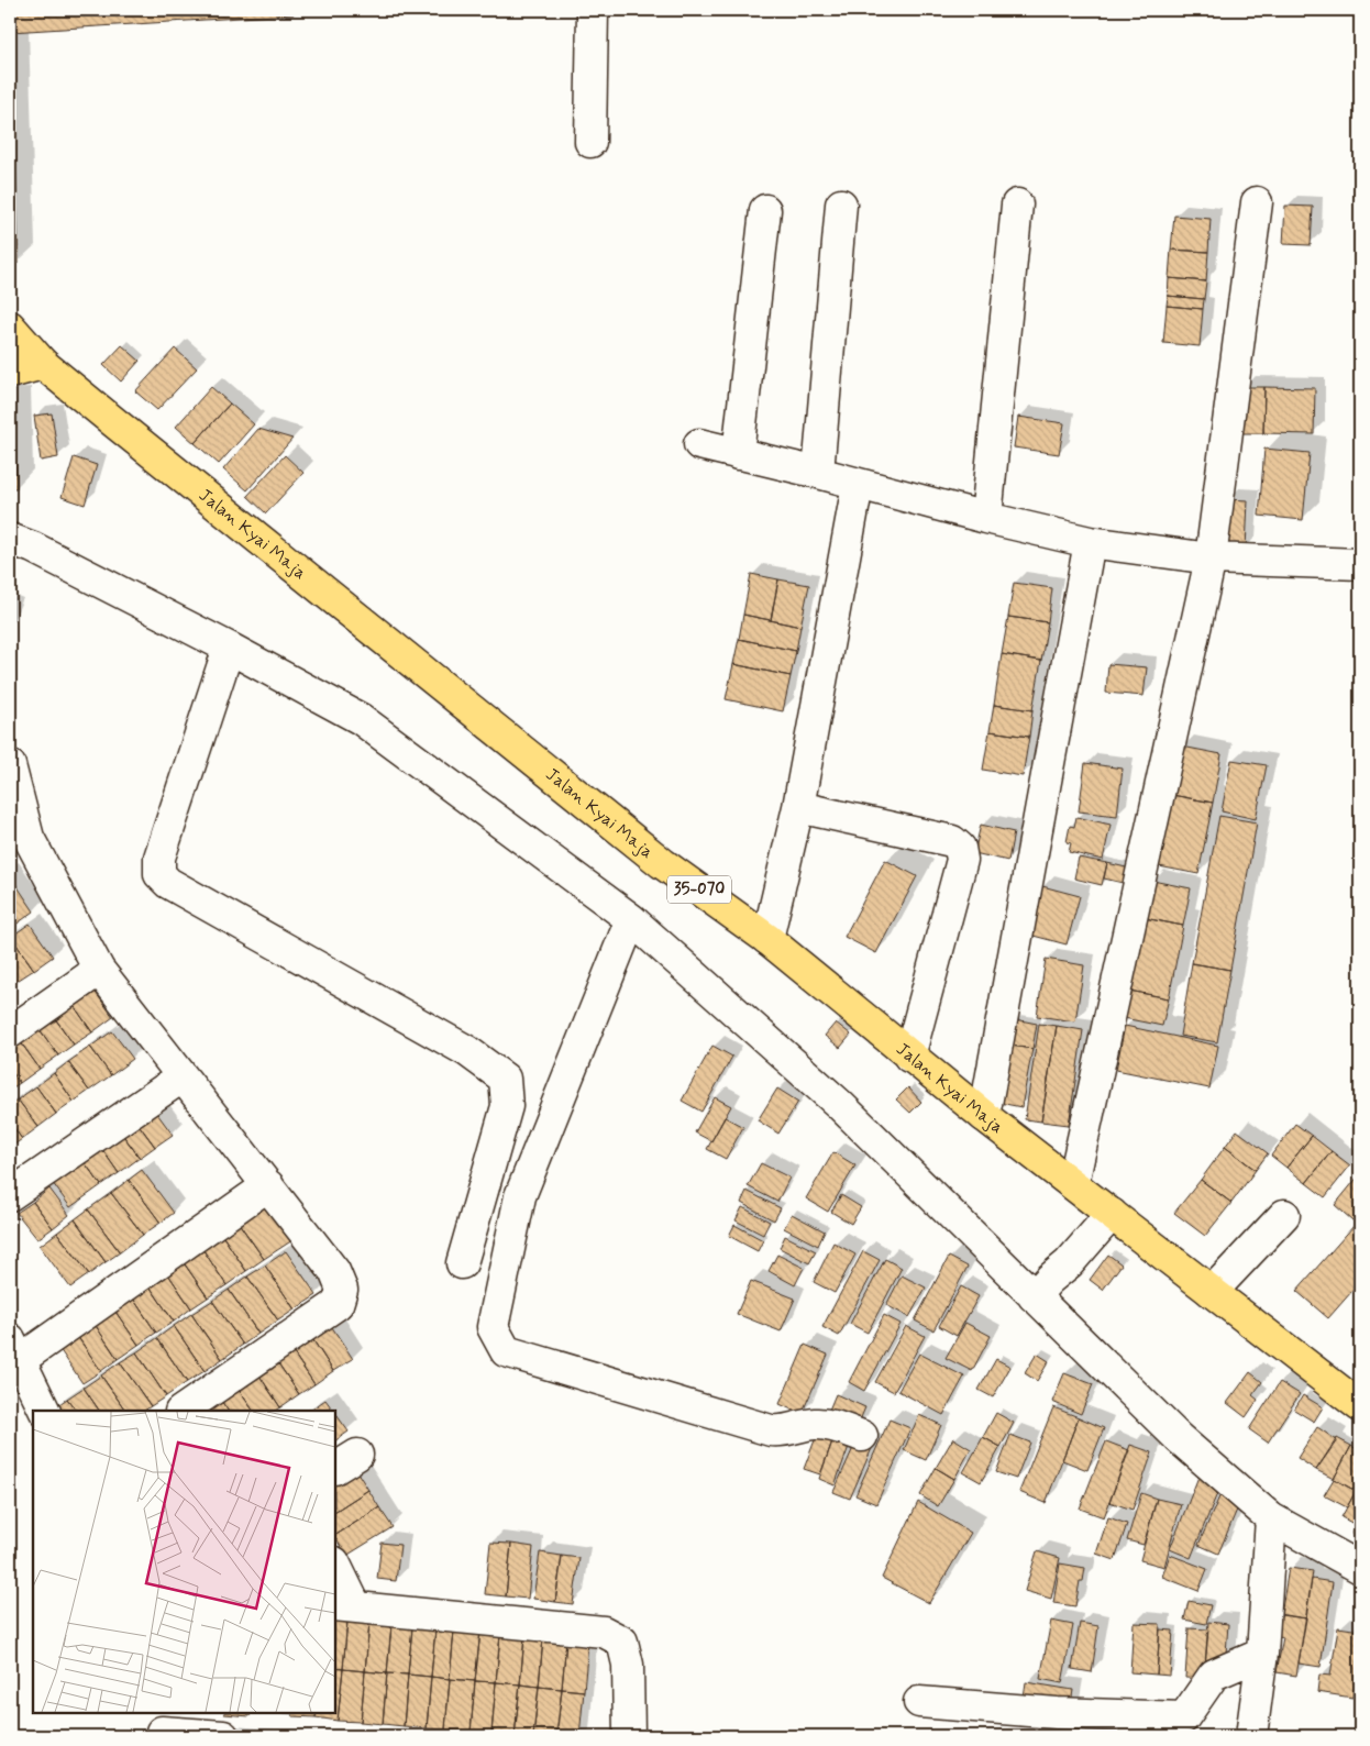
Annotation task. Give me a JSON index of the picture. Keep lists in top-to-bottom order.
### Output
{
  "streets": {
    "main road": ["Jalan Kyai Maja", "35-070"]
  }
}
